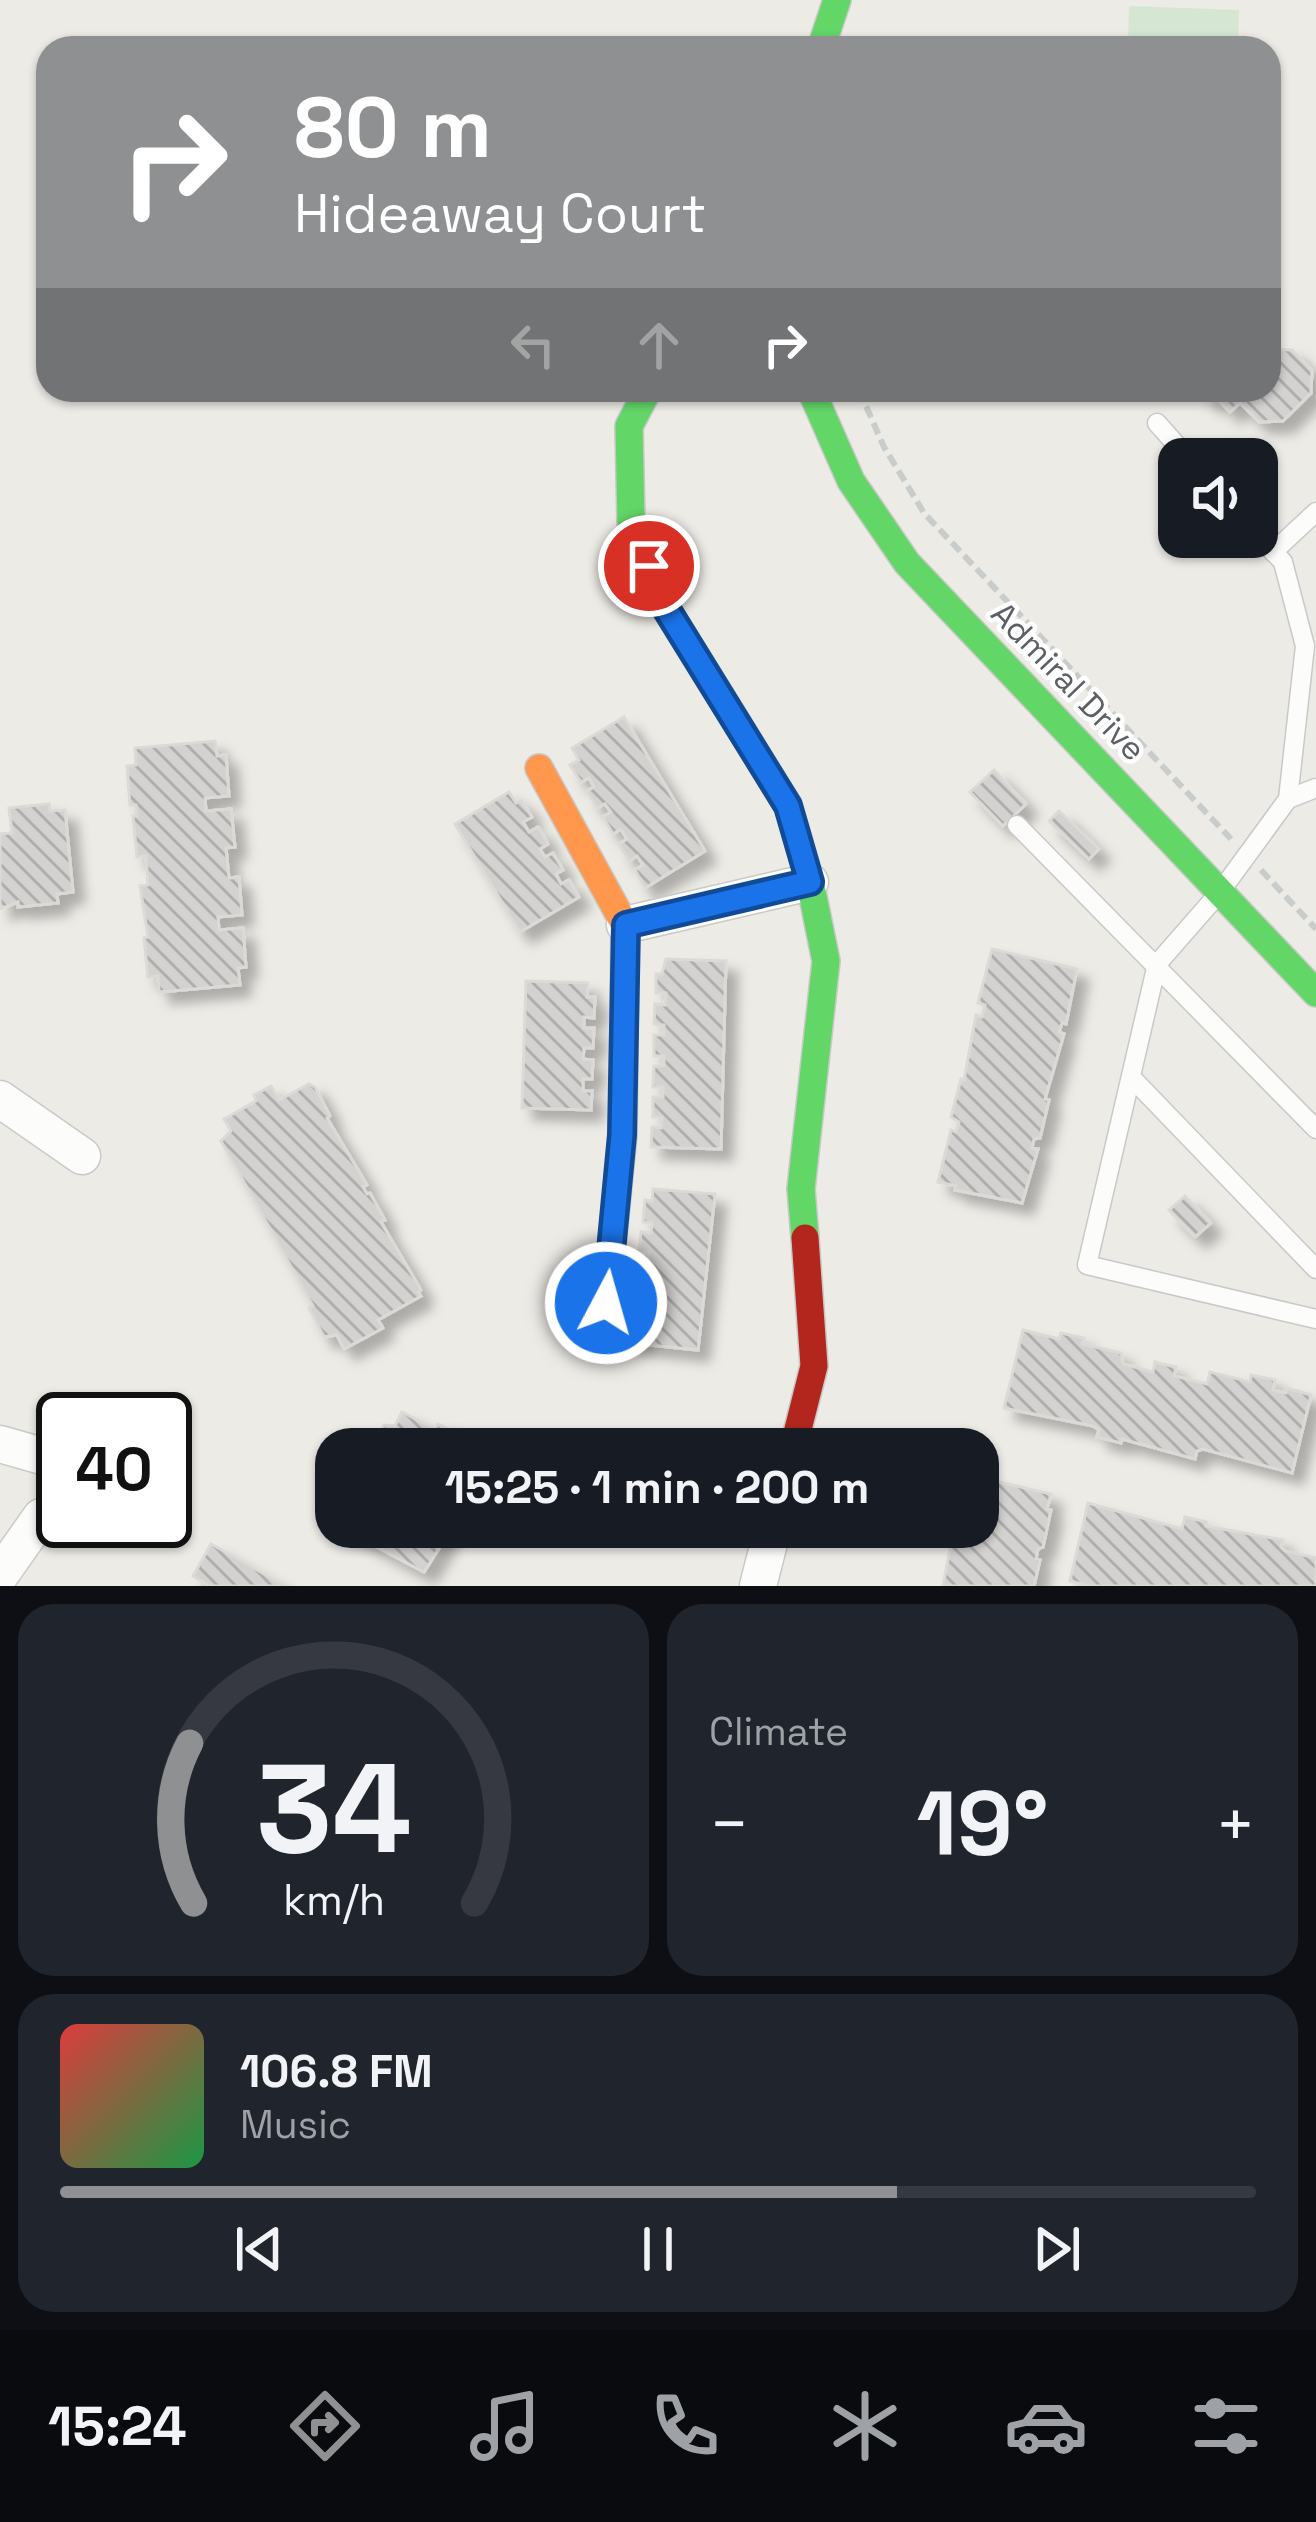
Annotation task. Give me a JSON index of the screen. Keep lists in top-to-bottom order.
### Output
{
  "streets": {
    "street": ["Admiral Drive"]
  },
  "page": {
    "turn": ["80 m", "Hideaway Court"],
    "limit": "40",
    "trip": "15:25 · 1 min · 200 m",
    "tile": "Climate",
    "heat": ["−", "19°", "+"],
    "song": ["106.8 FM", "Music"],
    "tabs": "15:24",
    "gauge": ["34", "km/h"]
  }
}
